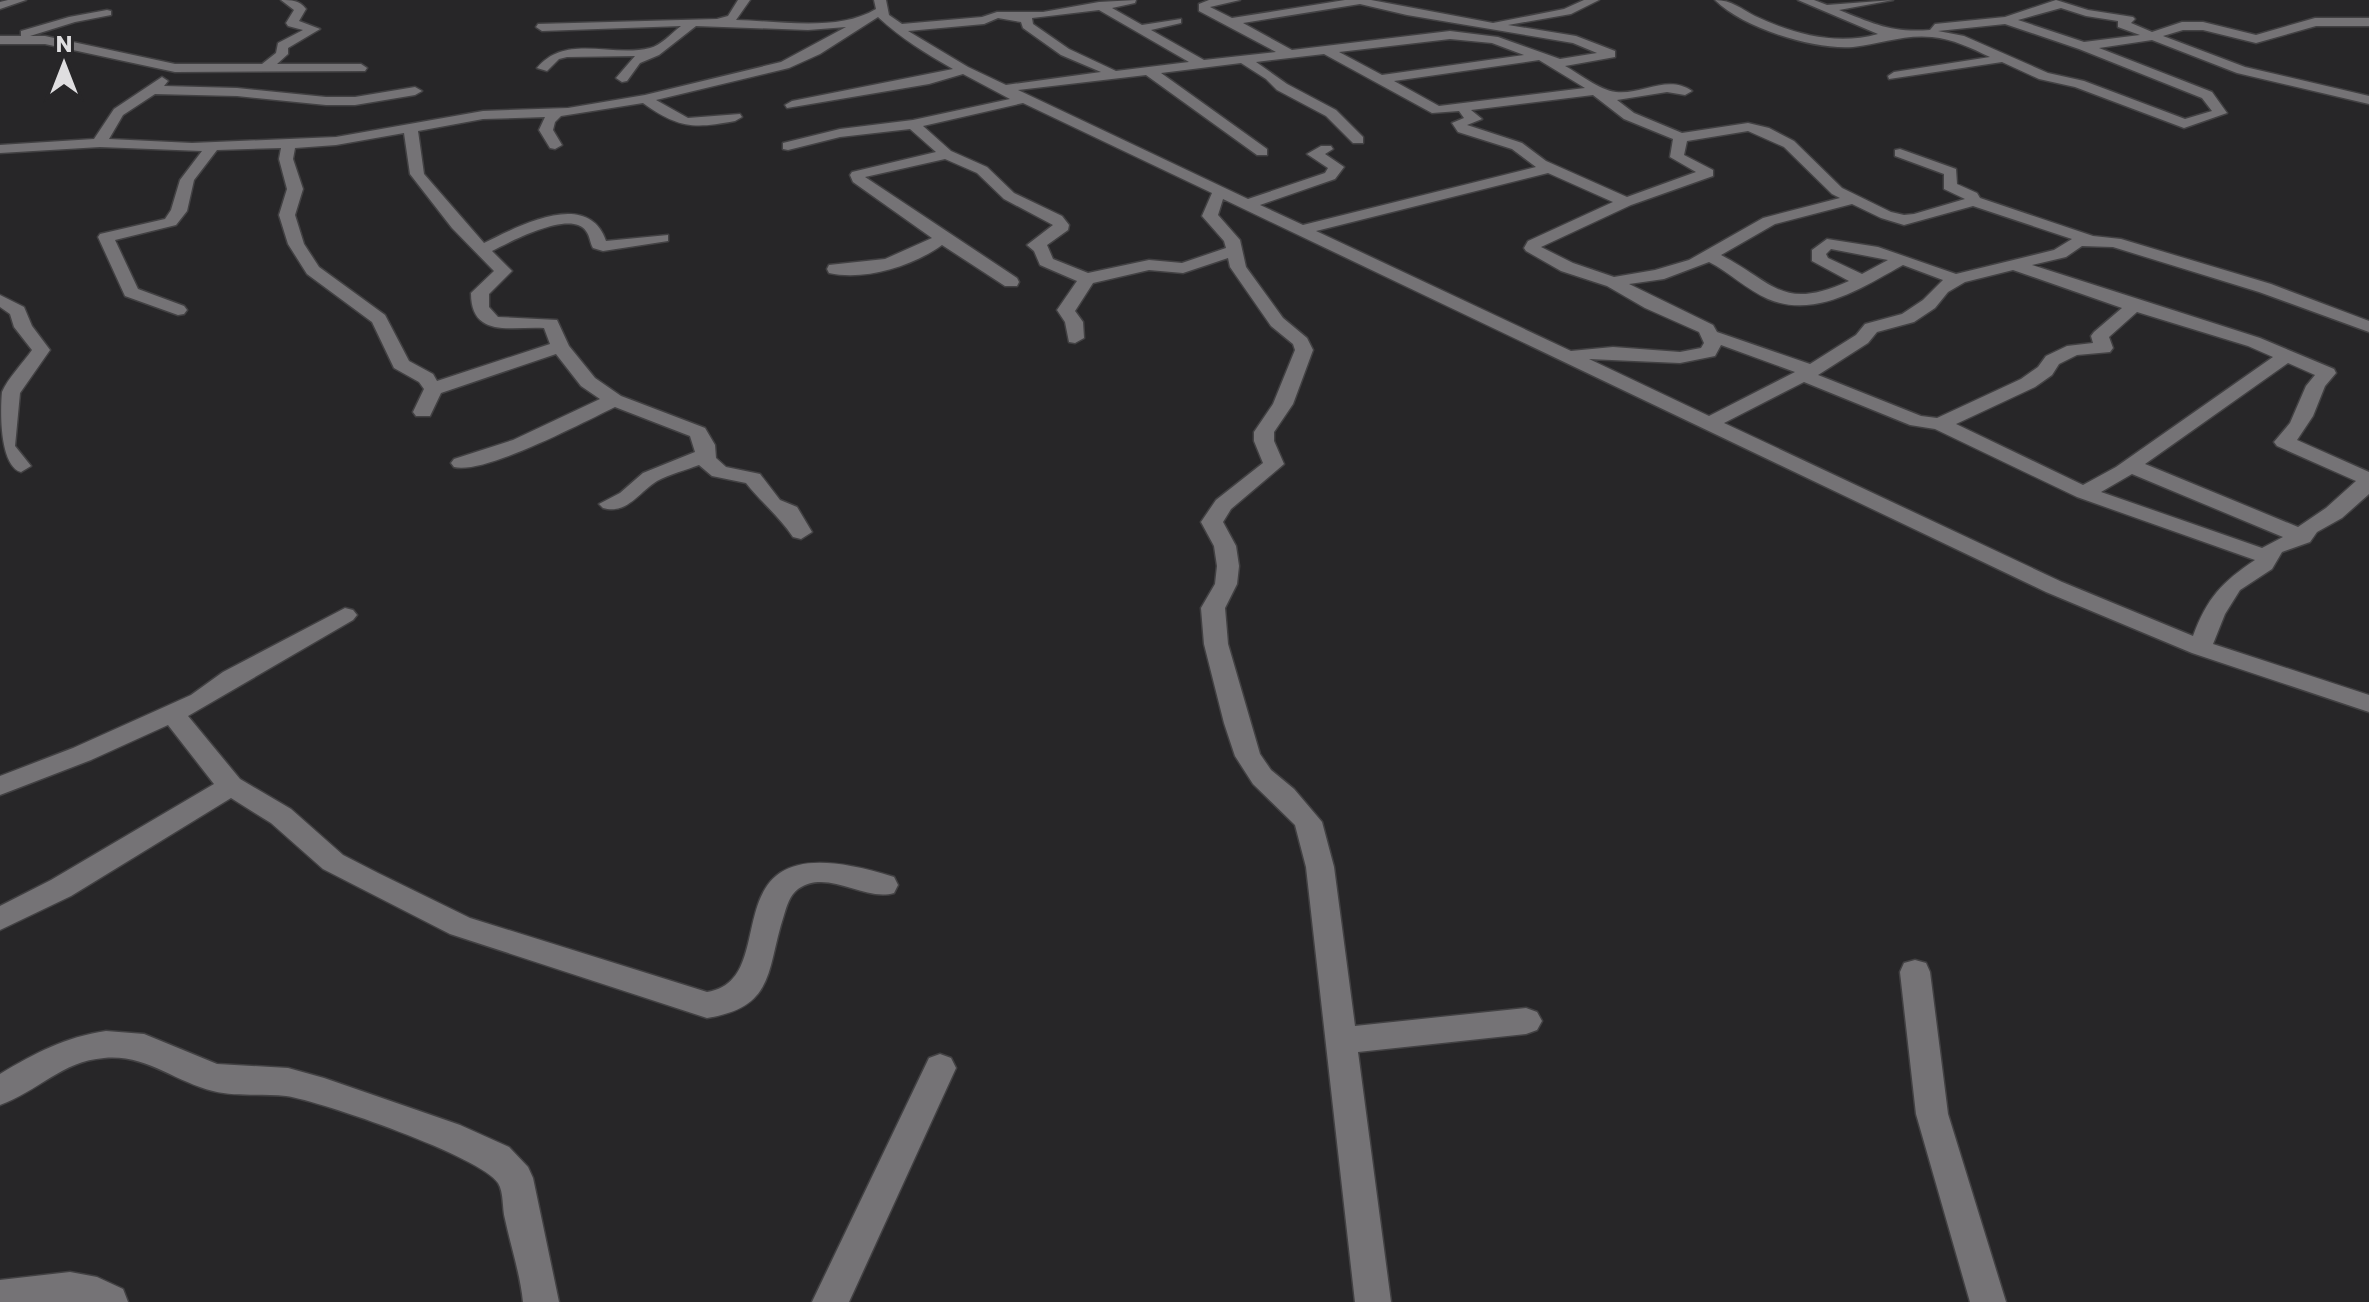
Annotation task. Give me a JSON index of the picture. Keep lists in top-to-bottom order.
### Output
{
  "north": "top"
}
